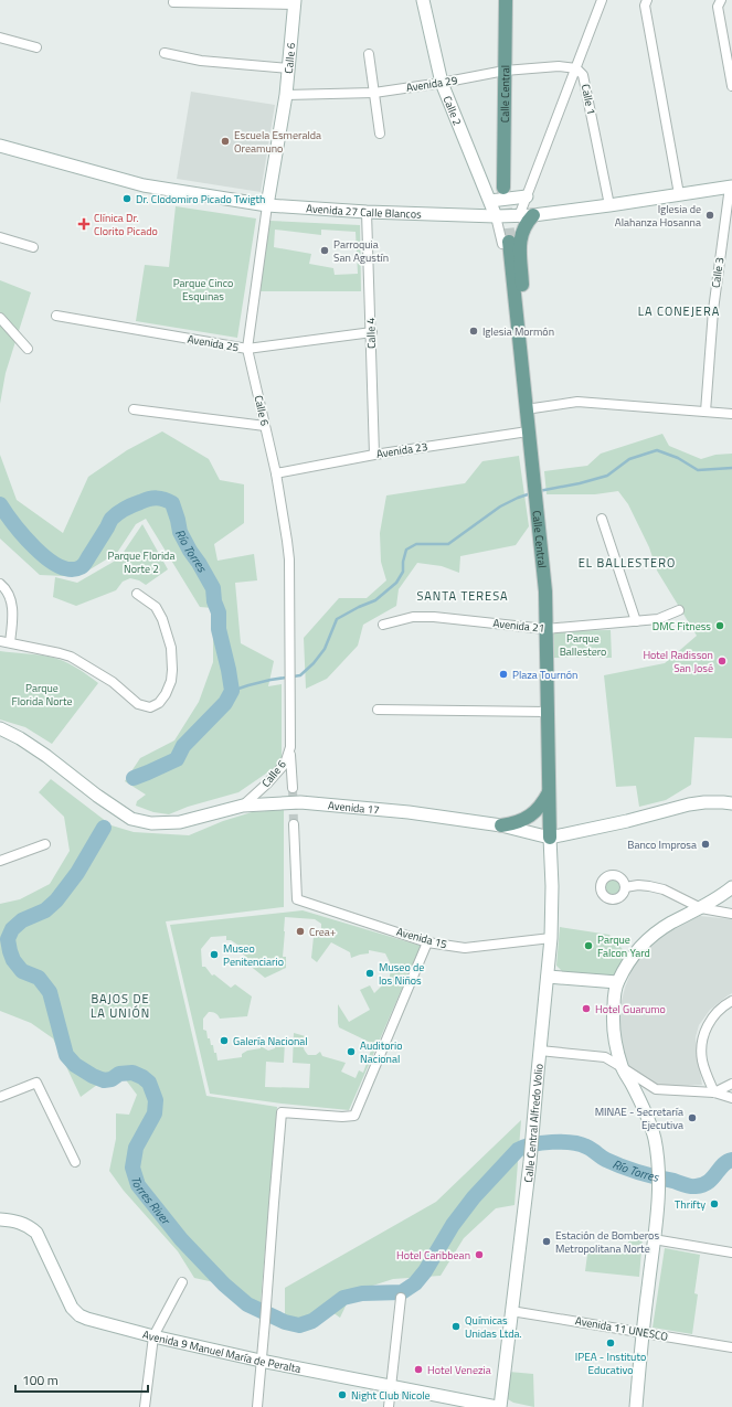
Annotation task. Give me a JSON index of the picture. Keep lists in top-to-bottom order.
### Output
{
  "streets": {
    "main road": ["Calle Central"],
    "street": [
      "Calle 6",
      "Avenida 29",
      "Calle 1",
      "Calle 2",
      "Avenida 27 Calle Blancos",
      "Calle 3",
      "Calle 4",
      "Avenida 25",
      "Avenida 23",
      "Avenida 21",
      "Avenida 17",
      "Avenida 15",
      "Calle Central Alfredo Volio",
      "Avenida 11 UNESCO",
      "Avenida 9 Manuel María de Peralta"
    ]
  },
  "crossings": [
    ["Calle 6", "Avenida 29"],
    ["Calle 6", "Avenida 27 Calle Blancos"],
    ["Calle 6", "Avenida 25"],
    ["Calle 6", "Avenida 23"],
    ["Calle 6", "Avenida 17"],
    ["Avenida 29", "Calle Central"],
    ["Avenida 29", "Calle 1"],
    ["Avenida 29", "Calle 2"],
    ["Calle Central", "Avenida 23"],
    ["Calle Central", "Avenida 21"],
    ["Calle Central", "Avenida 17"],
    ["Calle Central", "Calle Central Alfredo Volio"],
    ["Calle 1", "Avenida 27 Calle Blancos"],
    ["Calle 2", "Avenida 27 Calle Blancos"],
    ["Avenida 27 Calle Blancos", "Calle 3"],
    ["Avenida 27 Calle Blancos", "Calle 4"],
    ["Calle 4", "Avenida 25"],
    ["Calle 4", "Avenida 23"],
    ["Avenida 17", "Calle Central Alfredo Volio"],
    ["Avenida 15", "Calle Central Alfredo Volio"],
    ["Calle Central Alfredo Volio", "Avenida 11 UNESCO"]
  ],
  "districts": [
    "LA CONEJERA",
    "EL BALLESTERO",
    "SANTA TERESA",
    "BAJOS DE LA UNIÓN"
  ],
  "water": ["Río Torres", "Torres River"],
  "parks": [
    "Parque Cinco Esquinas",
    "Parque Florida Norte 2",
    "Parque Ballestero",
    "Parque Florida Norte"
  ],
  "places": {
    "other": [
      "Escuela Esmeralda Oreamuno",
      "Dr. Clodomiro Picado Twigth",
      "Iglesia de Alahanza Hosanna",
      "Parroquia San Agustín",
      "Iglesia Mormón",
      "DMC Fitness",
      "Hotel Radisson San José",
      "Plaza Tournón",
      "Banco Improsa",
      "Crea+",
      "Parque Falcon Yard",
      "Museo Penitenciario",
      "Museo de los Niños",
      "Hotel Guarumo",
      "Galería Nacional",
      "Auditorio Nacional",
      "MINAE - Secretaría Ejecutiva",
      "Thrifty",
      "Estación de Bomberos Metropolitana Norte",
      "Hotel Caribbean",
      "Químicas Unidas Ltda.",
      "IPEA - Instituto Educativo",
      "Hotel Venezia",
      "Night Club Nicole"
    ],
    "health": ["Clínica Dr. Clorito Picado"]
  },
  "scale_bar": "100 m"
}
